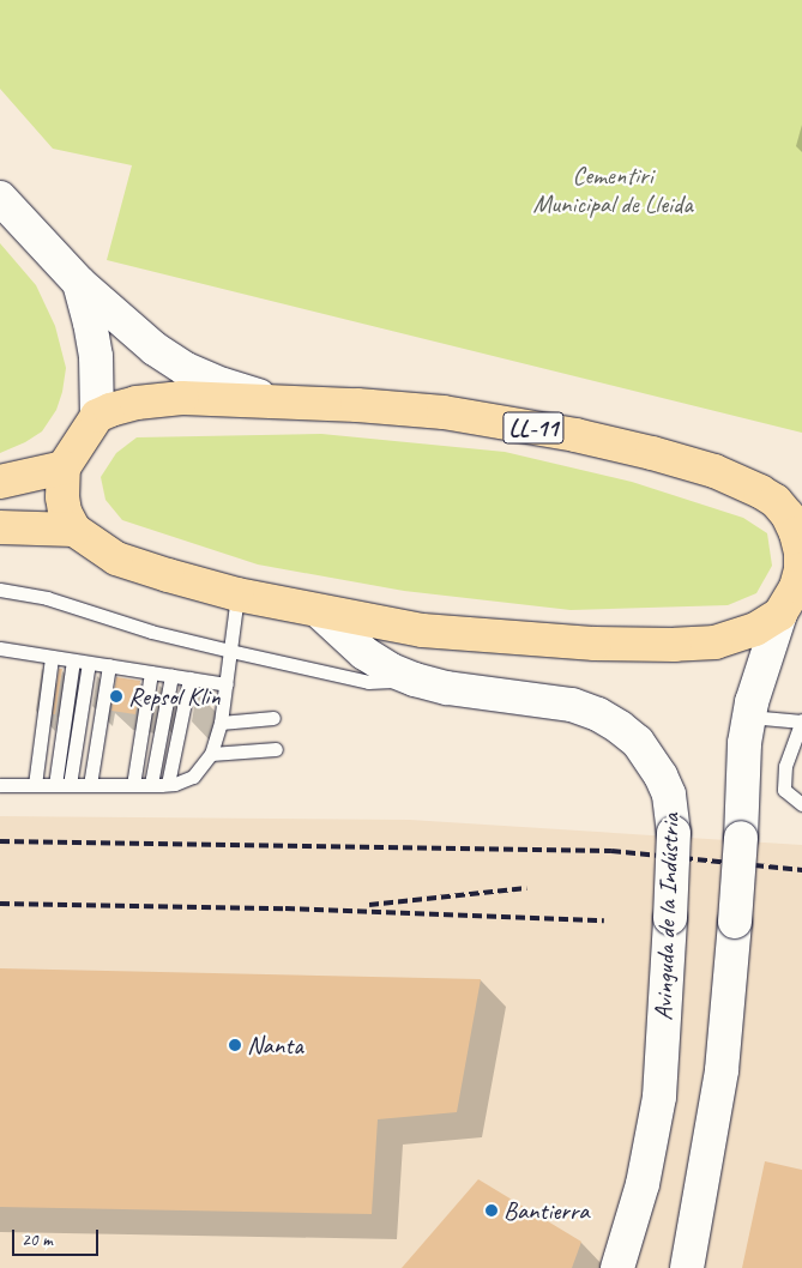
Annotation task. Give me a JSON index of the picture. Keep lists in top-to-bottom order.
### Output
{
  "streets": {
    "main road": ["LL-11", "Avinguda de la Indústria"]
  },
  "parks": ["Cementiri Municipal de Lleida"],
  "places": ["Repsol Klin", "Nanta", "Bantierra"],
  "scale_bar": "20 m"
}
